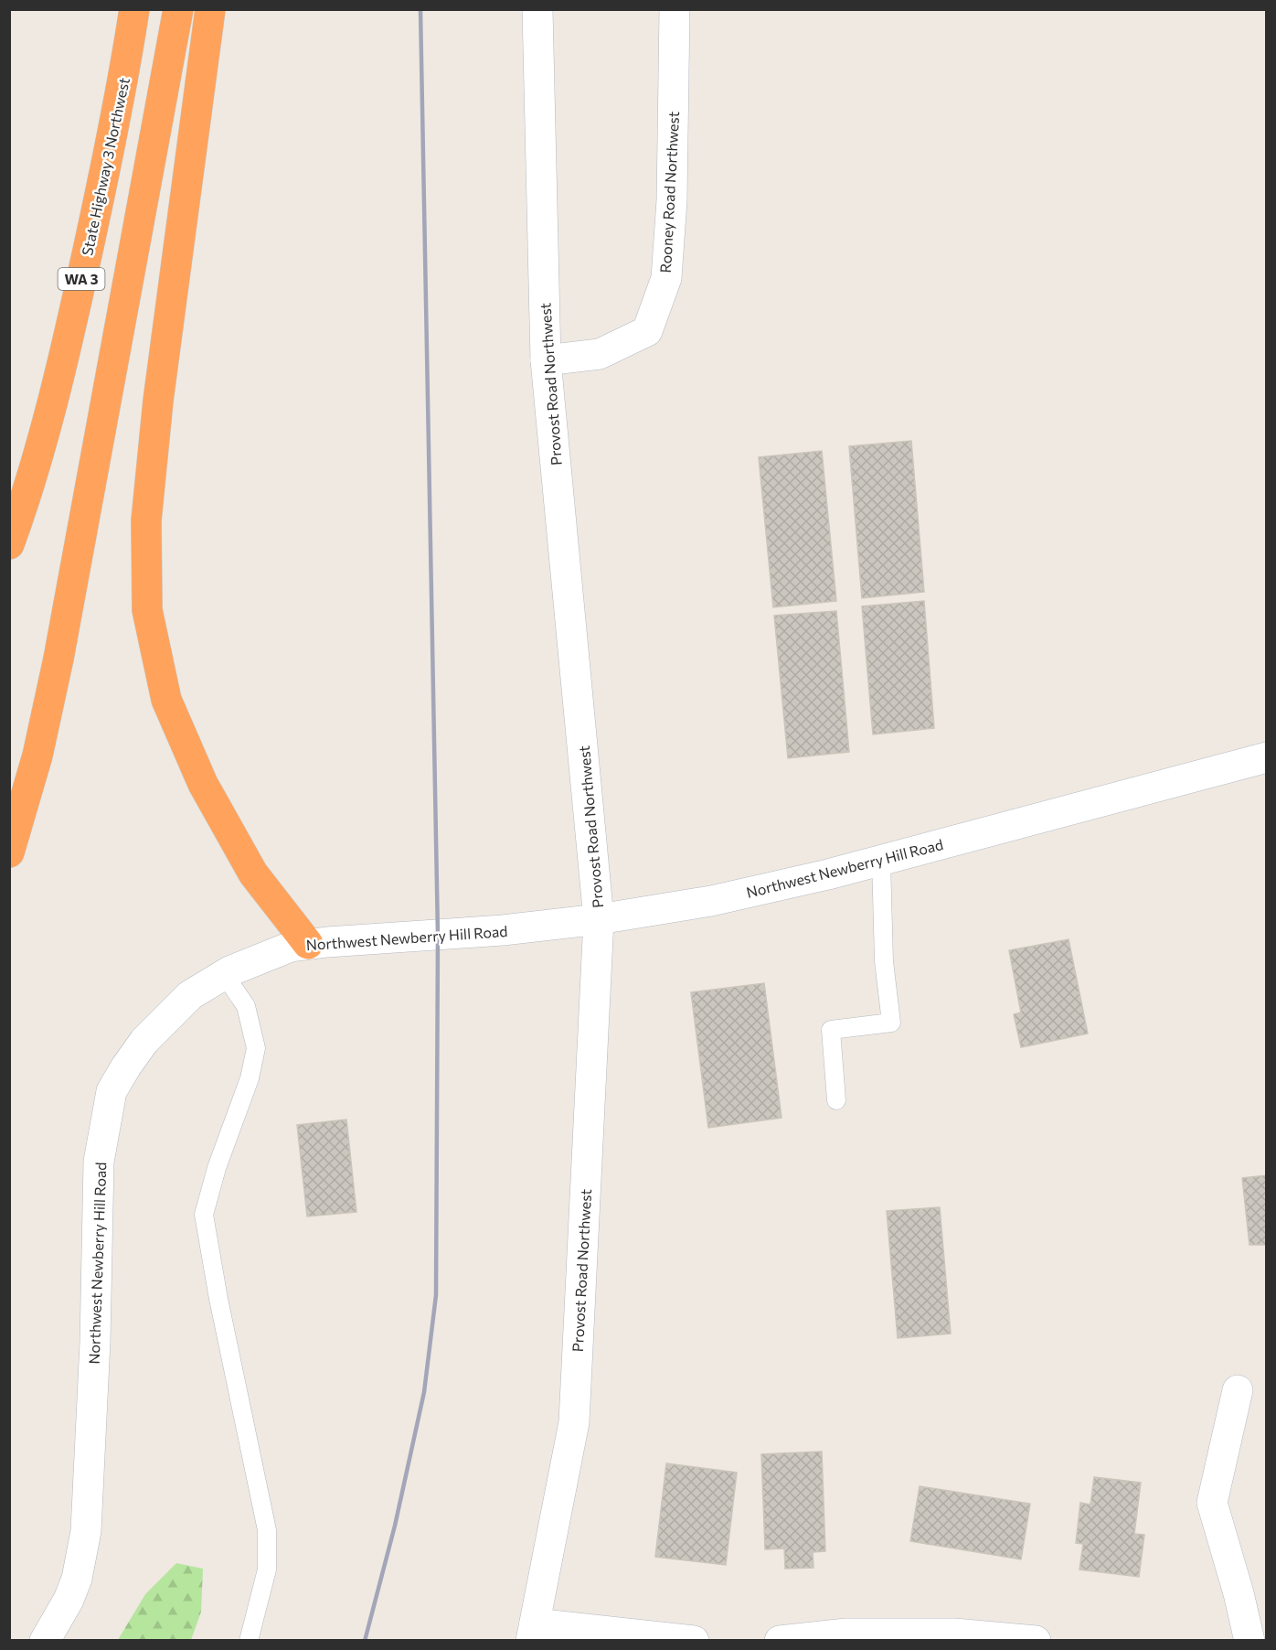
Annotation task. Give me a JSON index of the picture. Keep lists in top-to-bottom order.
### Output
{
  "streets": {
    "highway": ["State Highway 3 Northwest", "WA 3"],
    "street": ["Rooney Road Northwest", "Provost Road Northwest", "Northwest Newberry Hill Road"]
  },
  "crossings": [
    ["Rooney Road Northwest", "Provost Road Northwest"],
    ["Provost Road Northwest", "Northwest Newberry Hill Road"]
  ]
}
